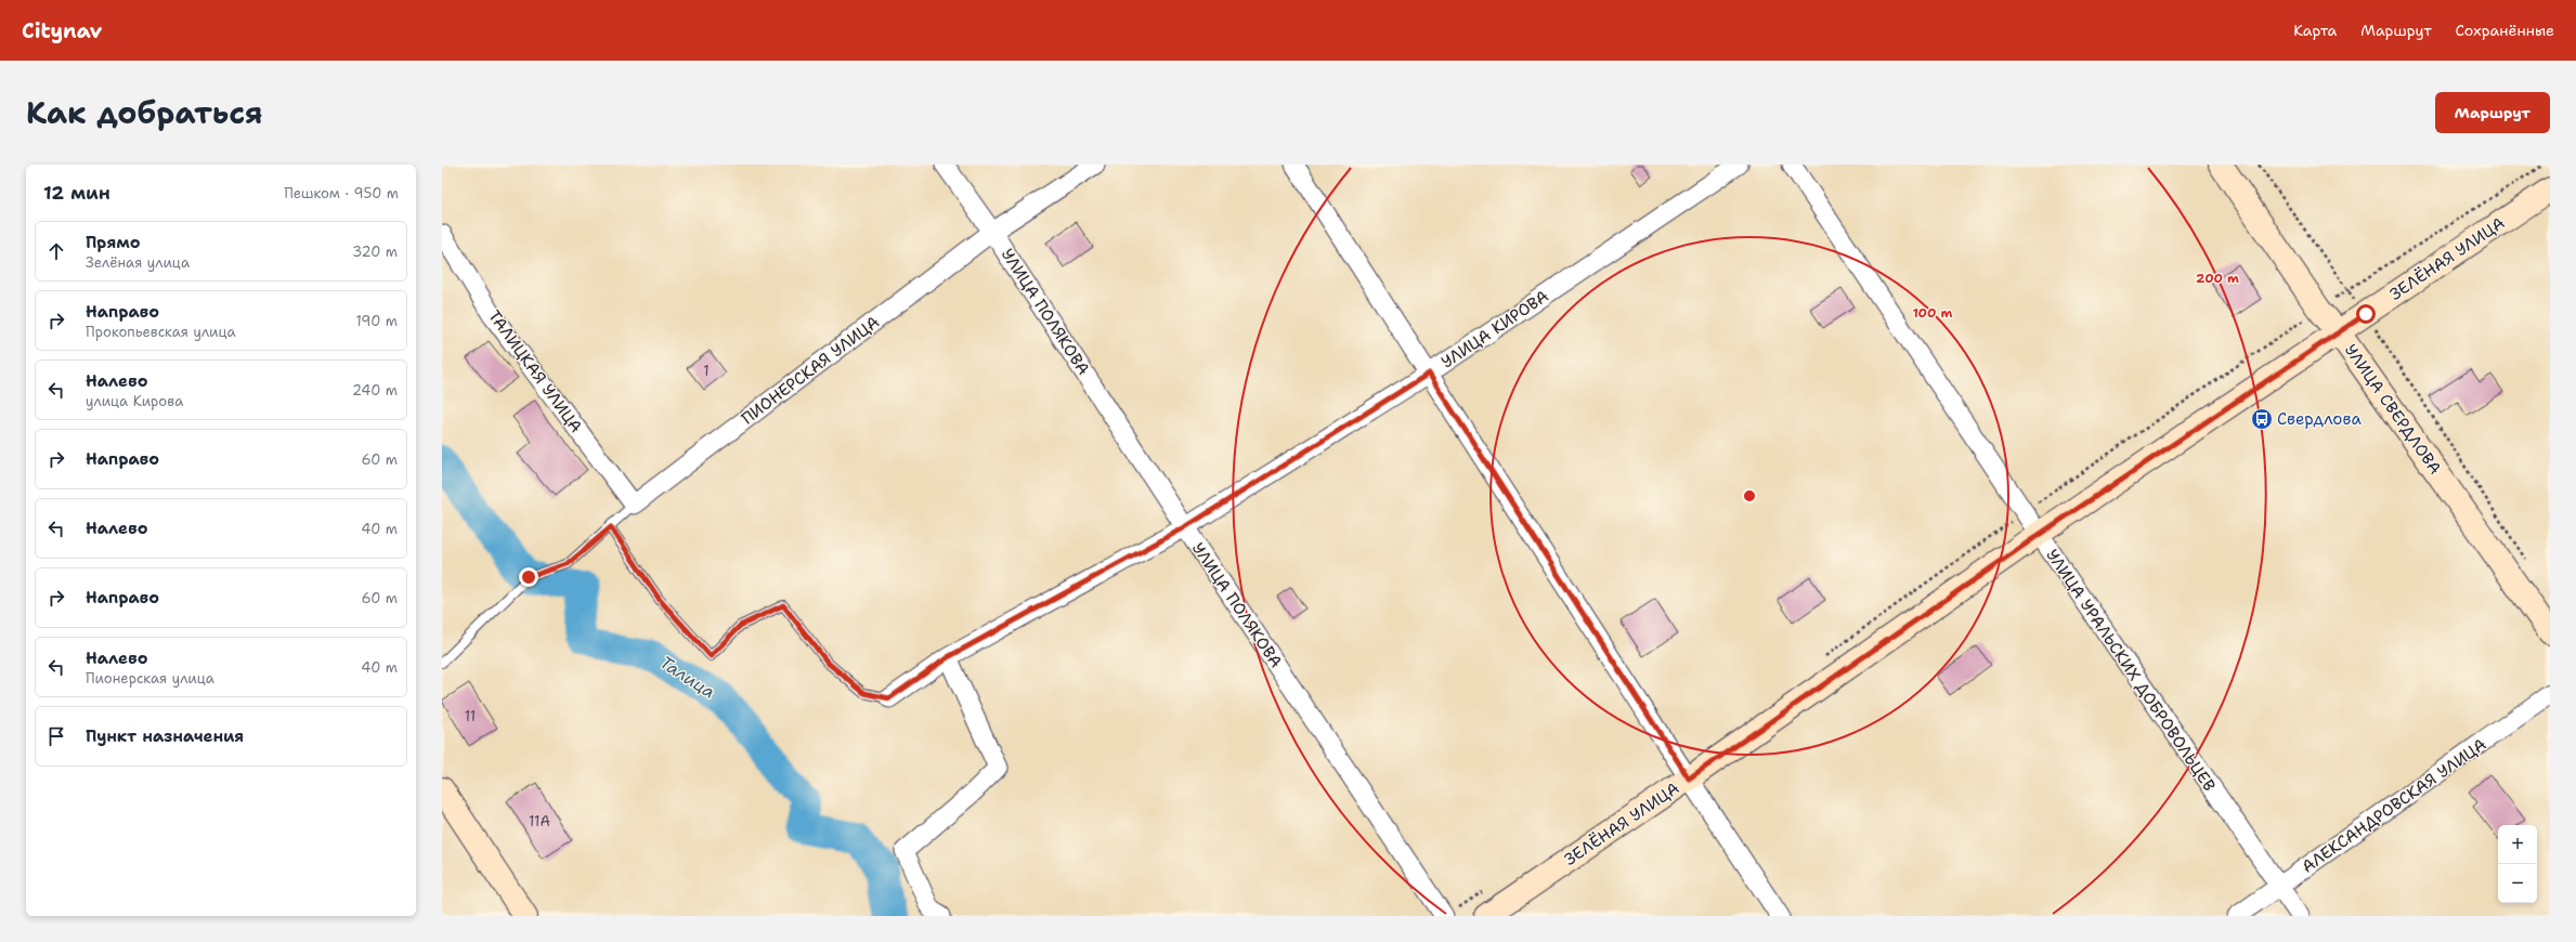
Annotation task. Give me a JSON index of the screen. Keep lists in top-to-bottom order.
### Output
{
  "streets": {
    "main road": ["ЗЕЛЁНАЯ УЛИЦА", "УЛИЦА СВЕРДЛОВА"],
    "street": [
      "УЛИЦА ПОЛЯКОВА",
      "УЛИЦА КИРОВА",
      "ПИОНЕРСКАЯ УЛИЦА",
      "ТАЛИЦКАЯ УЛИЦА",
      "УЛИЦА УРАЛЬСКИХ ДОБРОВОЛЬЦЕВ",
      "АЛЕКСАНДРОВСКАЯ УЛИЦА"
    ]
  },
  "crossings": [
    ["ЗЕЛЁНАЯ УЛИЦА", "УЛИЦА СВЕРДЛОВА"],
    ["ЗЕЛЁНАЯ УЛИЦА", "УЛИЦА УРАЛЬСКИХ ДОБРОВОЛЬЦЕВ"],
    ["УЛИЦА ПОЛЯКОВА", "УЛИЦА КИРОВА"],
    ["УЛИЦА ПОЛЯКОВА", "ПИОНЕРСКАЯ УЛИЦА"],
    ["ПИОНЕРСКАЯ УЛИЦА", "ТАЛИЦКАЯ УЛИЦА"],
    ["УЛИЦА УРАЛЬСКИХ ДОБРОВОЛЬЦЕВ", "АЛЕКСАНДРОВСКАЯ УЛИЦА"]
  ],
  "water": ["Талица"],
  "places": {
    "bus stop": ["Свердлова"]
  },
  "house_numbers": ["1", "11", "11А"],
  "page": {
    "header": "Citynav",
    "nav": ["Карта", "Маршрут", "Сохранённые"],
    "title": "Как добраться",
    "buttons": "Маршрут",
    "heading": ["12 мин", "Пешком · 950 m"],
    "list": [
      ["Прямо", "Зелёная улица", "320 m"],
      ["Направо", "Прокопьевская улица", "190 m"],
      ["Налево", "улица Кирова", "240 m"],
      ["Направо", "60 m"],
      ["Налево", "40 m"],
      ["Направо", "60 m"],
      ["Налево", "Пионерская улица", "40 m"],
      "Пункт назначения"
    ],
    "map_buttons": ["+", "−"]
  },
  "rings": ["200 m", "100 m"]
}
